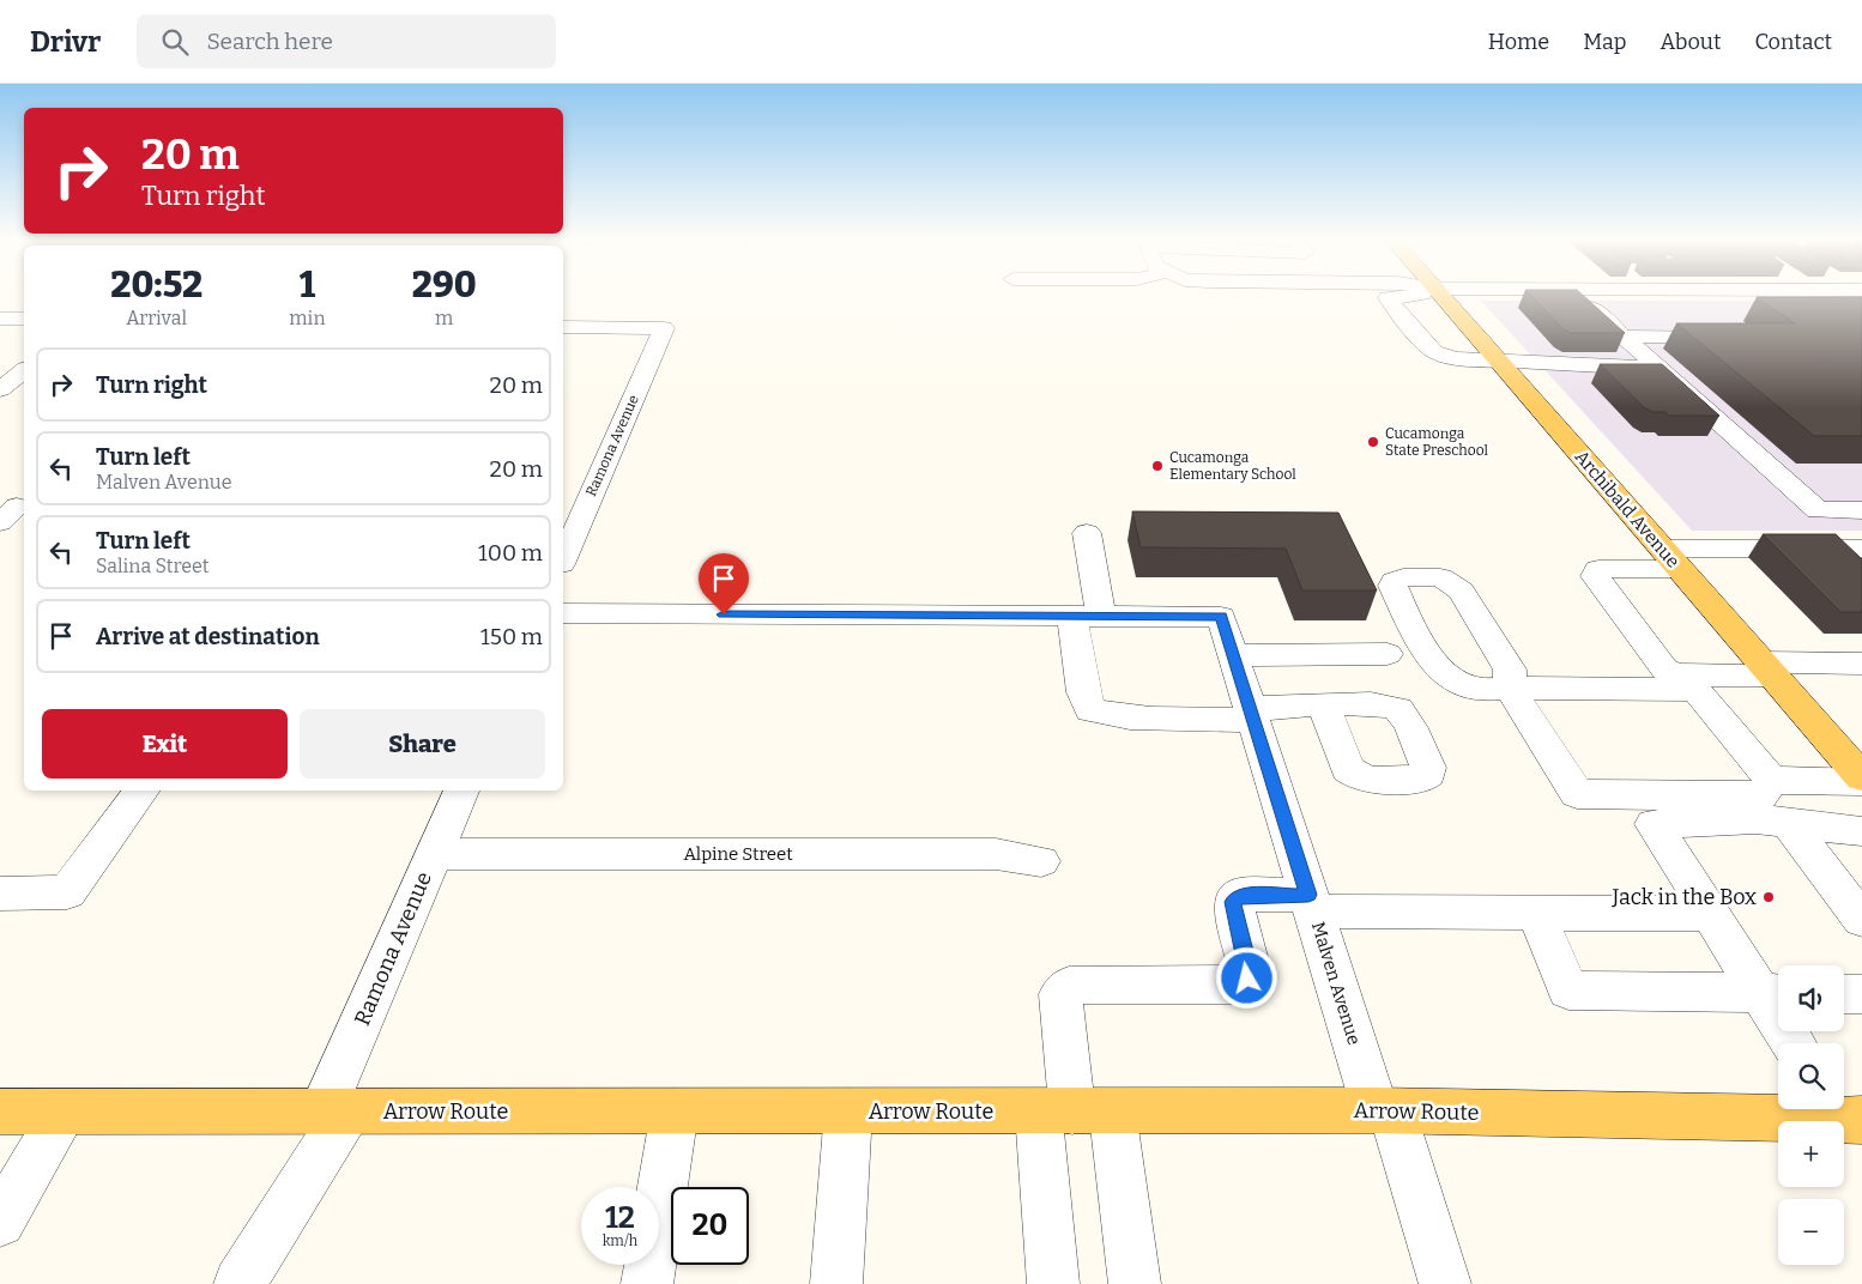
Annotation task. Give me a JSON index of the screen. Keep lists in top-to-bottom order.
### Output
{
  "streets": {
    "main road": ["Archibald Avenue", "Arrow Route"],
    "street": ["Ramona Avenue", "Alpine Street", "Malven Avenue"]
  },
  "crossings": [
    ["Ramona Avenue", "Alpine Street"],
    ["Ramona Avenue", "Arrow Route"],
    ["Malven Avenue", "Arrow Route"]
  ],
  "places": ["Cucamonga State Preschool", "Cucamonga Elementary School", "Jack in the Box"],
  "page": {
    "header": "Drivr",
    "search": "Search here",
    "nav": [
      "Home",
      "Map",
      "About",
      "Contact"
    ],
    "turn": ["20 m", "Turn right"],
    "eta": [
      "20:52",
      "Arrival",
      "1",
      "min",
      "290",
      "m"
    ],
    "list": [
      {
        "name": "Turn right",
        "value": "20 m"
      },
      {
        "name": "Turn left",
        "note": "Malven Avenue",
        "value": "20 m"
      },
      {
        "name": "Turn left",
        "note": "Salina Street",
        "value": "100 m"
      },
      {
        "name": "Arrive at destination",
        "value": "150 m"
      }
    ],
    "buttons": ["Exit", "Share"],
    "map_buttons": ["+", "−"],
    "speed": "12 km/h",
    "limit": "20"
  }
}
